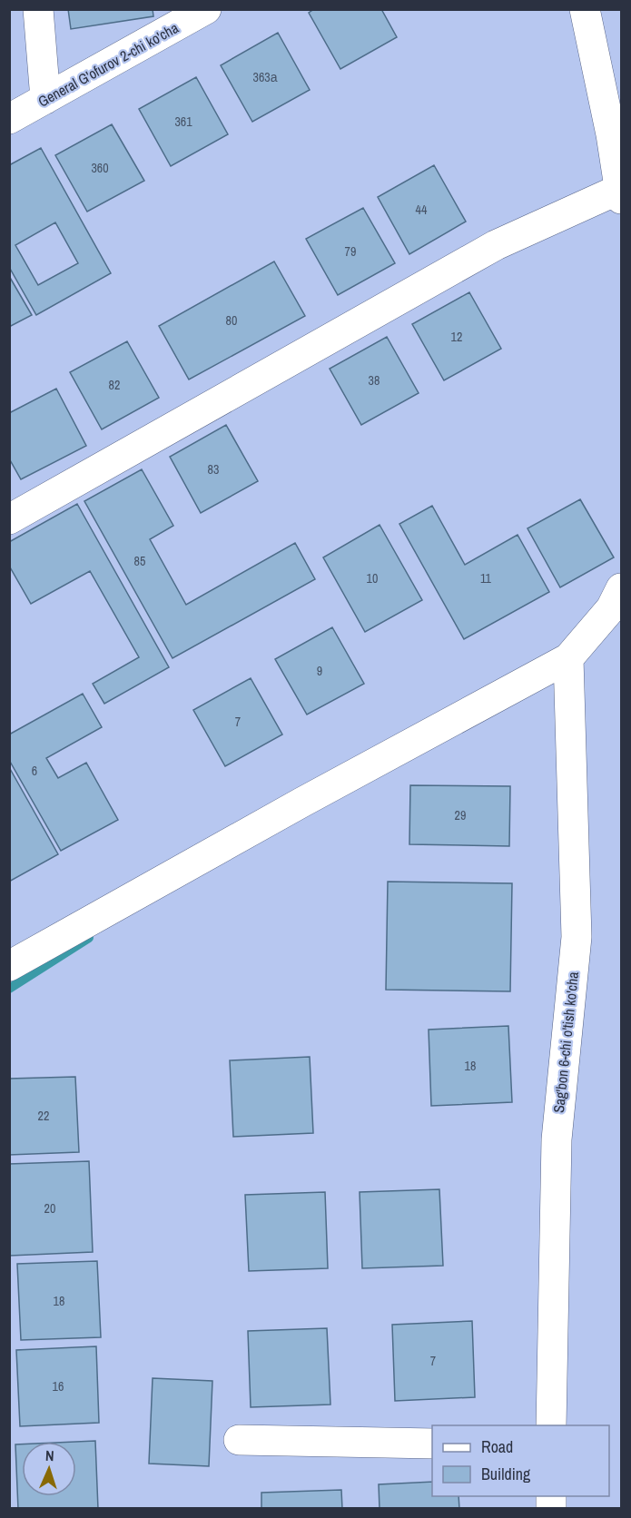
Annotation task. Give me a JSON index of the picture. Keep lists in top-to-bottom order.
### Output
{
  "streets": {
    "street": ["General G'ofurov 2-chi ko'cha", "Sag'bon 6-chi o'tish ko'cha"]
  },
  "house_numbers": [
    "363а",
    "361",
    "360",
    "44",
    "79",
    "80",
    "12",
    "38",
    "82",
    "83",
    "85",
    "10",
    "11",
    "9",
    "7",
    "6",
    "29",
    "18",
    "22",
    "20",
    "18",
    "7",
    "16"
  ],
  "legend": ["Road", "Building"],
  "north": "top"
}
